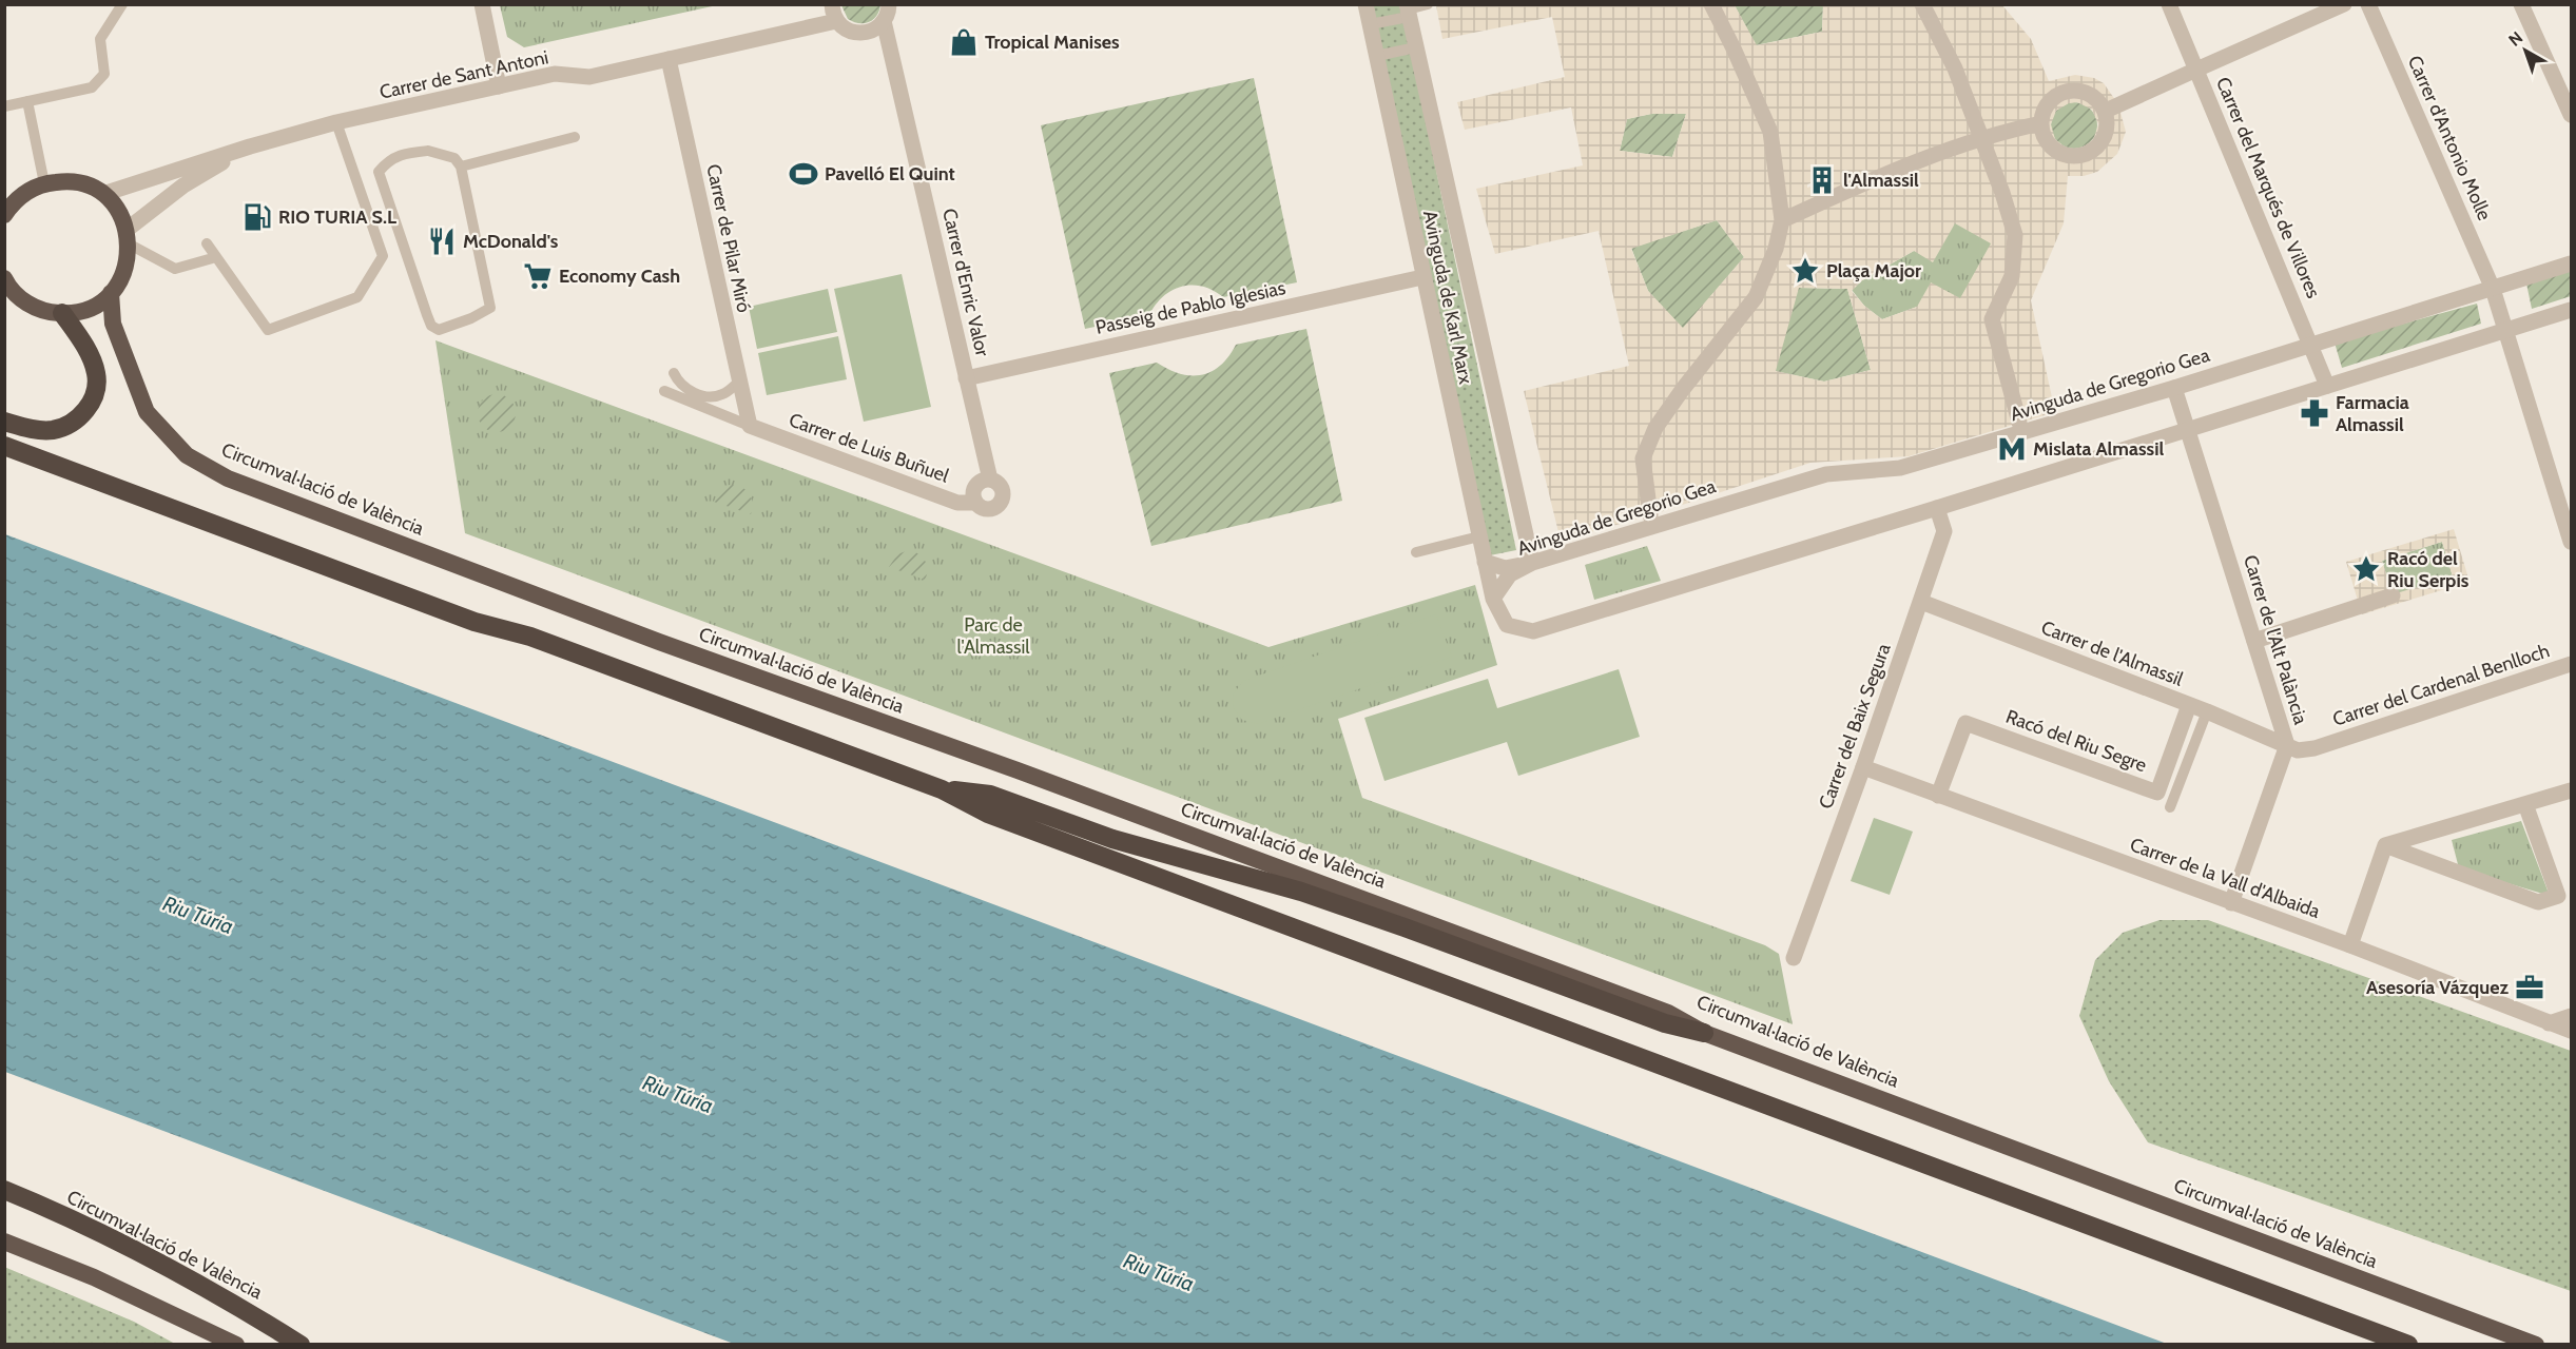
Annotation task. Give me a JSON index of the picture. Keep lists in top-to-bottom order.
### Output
{
  "streets": {
    "highway": ["Circumval·lació de València"],
    "street": [
      "Carrer de Sant Antoni",
      "Carrer d'Antonio Molle",
      "Carrer del Marqués de Villores",
      "Carrer de Pilar Miró",
      "Carrer d'Enric Valor",
      "Avinguda de Karl Marx",
      "Passeig de Pablo Iglesias",
      "Avinguda de Gregorio Gea",
      "Carrer de Luis Buñuel",
      "Carrer de l'Alt Palància",
      "Carrer de l'Almassil",
      "Carrer del Cardenal Benlloch",
      "Carrer del Baix Segura",
      "Racó del Riu Segre",
      "Carrer de la Vall d'Albaida"
    ]
  },
  "crossings": [
    ["Carrer de Sant Antoni", "Carrer de Pilar Miró"],
    ["Carrer d'Antonio Molle", "Avinguda de Gregorio Gea"],
    ["Carrer del Marqués de Villores", "Avinguda de Gregorio Gea"],
    ["Carrer de Pilar Miró", "Carrer de Luis Buñuel"],
    ["Carrer d'Enric Valor", "Passeig de Pablo Iglesias"],
    ["Carrer d'Enric Valor", "Carrer de Luis Buñuel"],
    ["Avinguda de Karl Marx", "Passeig de Pablo Iglesias"],
    ["Avinguda de Karl Marx", "Avinguda de Gregorio Gea"],
    ["Avinguda de Gregorio Gea", "Carrer de l'Alt Palància"],
    ["Carrer de l'Alt Palància", "Carrer de l'Almassil"],
    ["Carrer de l'Alt Palància", "Carrer del Cardenal Benlloch"],
    ["Carrer de l'Alt Palància", "Carrer de la Vall d'Albaida"],
    ["Carrer de l'Almassil", "Carrer del Cardenal Benlloch"],
    ["Carrer de l'Almassil", "Carrer del Baix Segura"],
    ["Carrer de l'Almassil", "Racó del Riu Segre"],
    ["Carrer del Baix Segura", "Carrer de la Vall d'Albaida"],
    ["Racó del Riu Segre", "Carrer de la Vall d'Albaida"]
  ],
  "water": ["Riu Túria"],
  "parks": ["Parc de l'Almassil"],
  "places": {
    "shop": ["Tropical Manises"],
    "sports": ["Pavelló El Quint"],
    "building": ["l'Almassil"],
    "fuel station": ["RIO TURIA S.L"],
    "restaurant": ["McDonald's"],
    "place": ["Plaça Major", "Racó del Riu Serpis"],
    "supermarket": ["Economy Cash"],
    "pharmacy": ["Farmacia Almassil"],
    "metro station": ["Mislata Almassil"],
    "office": ["Asesoría Vázquez"]
  },
  "north": "top left"
}
